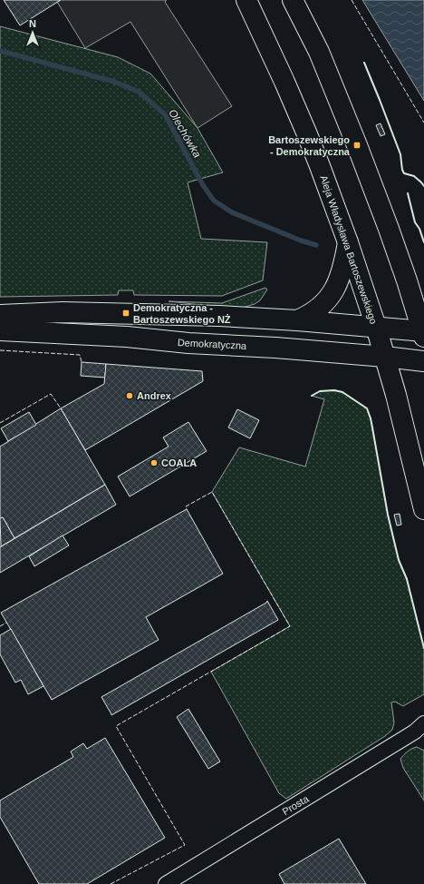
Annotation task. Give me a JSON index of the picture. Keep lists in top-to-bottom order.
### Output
{
  "streets": {
    "street": ["Aleja Władysława Bartoszewskiego", "Demokratyczna", "Prosta"]
  },
  "crossings": [
    ["Aleja Władysława Bartoszewskiego", "Demokratyczna"]
  ],
  "water": ["Olechówka"],
  "places": {
    "transit": ["Bartoszewskiego - Demokratyczna", "Demokratyczna - Bartoszewskiego NŻ"],
    "other": ["Andrex", "COALA"]
  },
  "north": "top"
}
